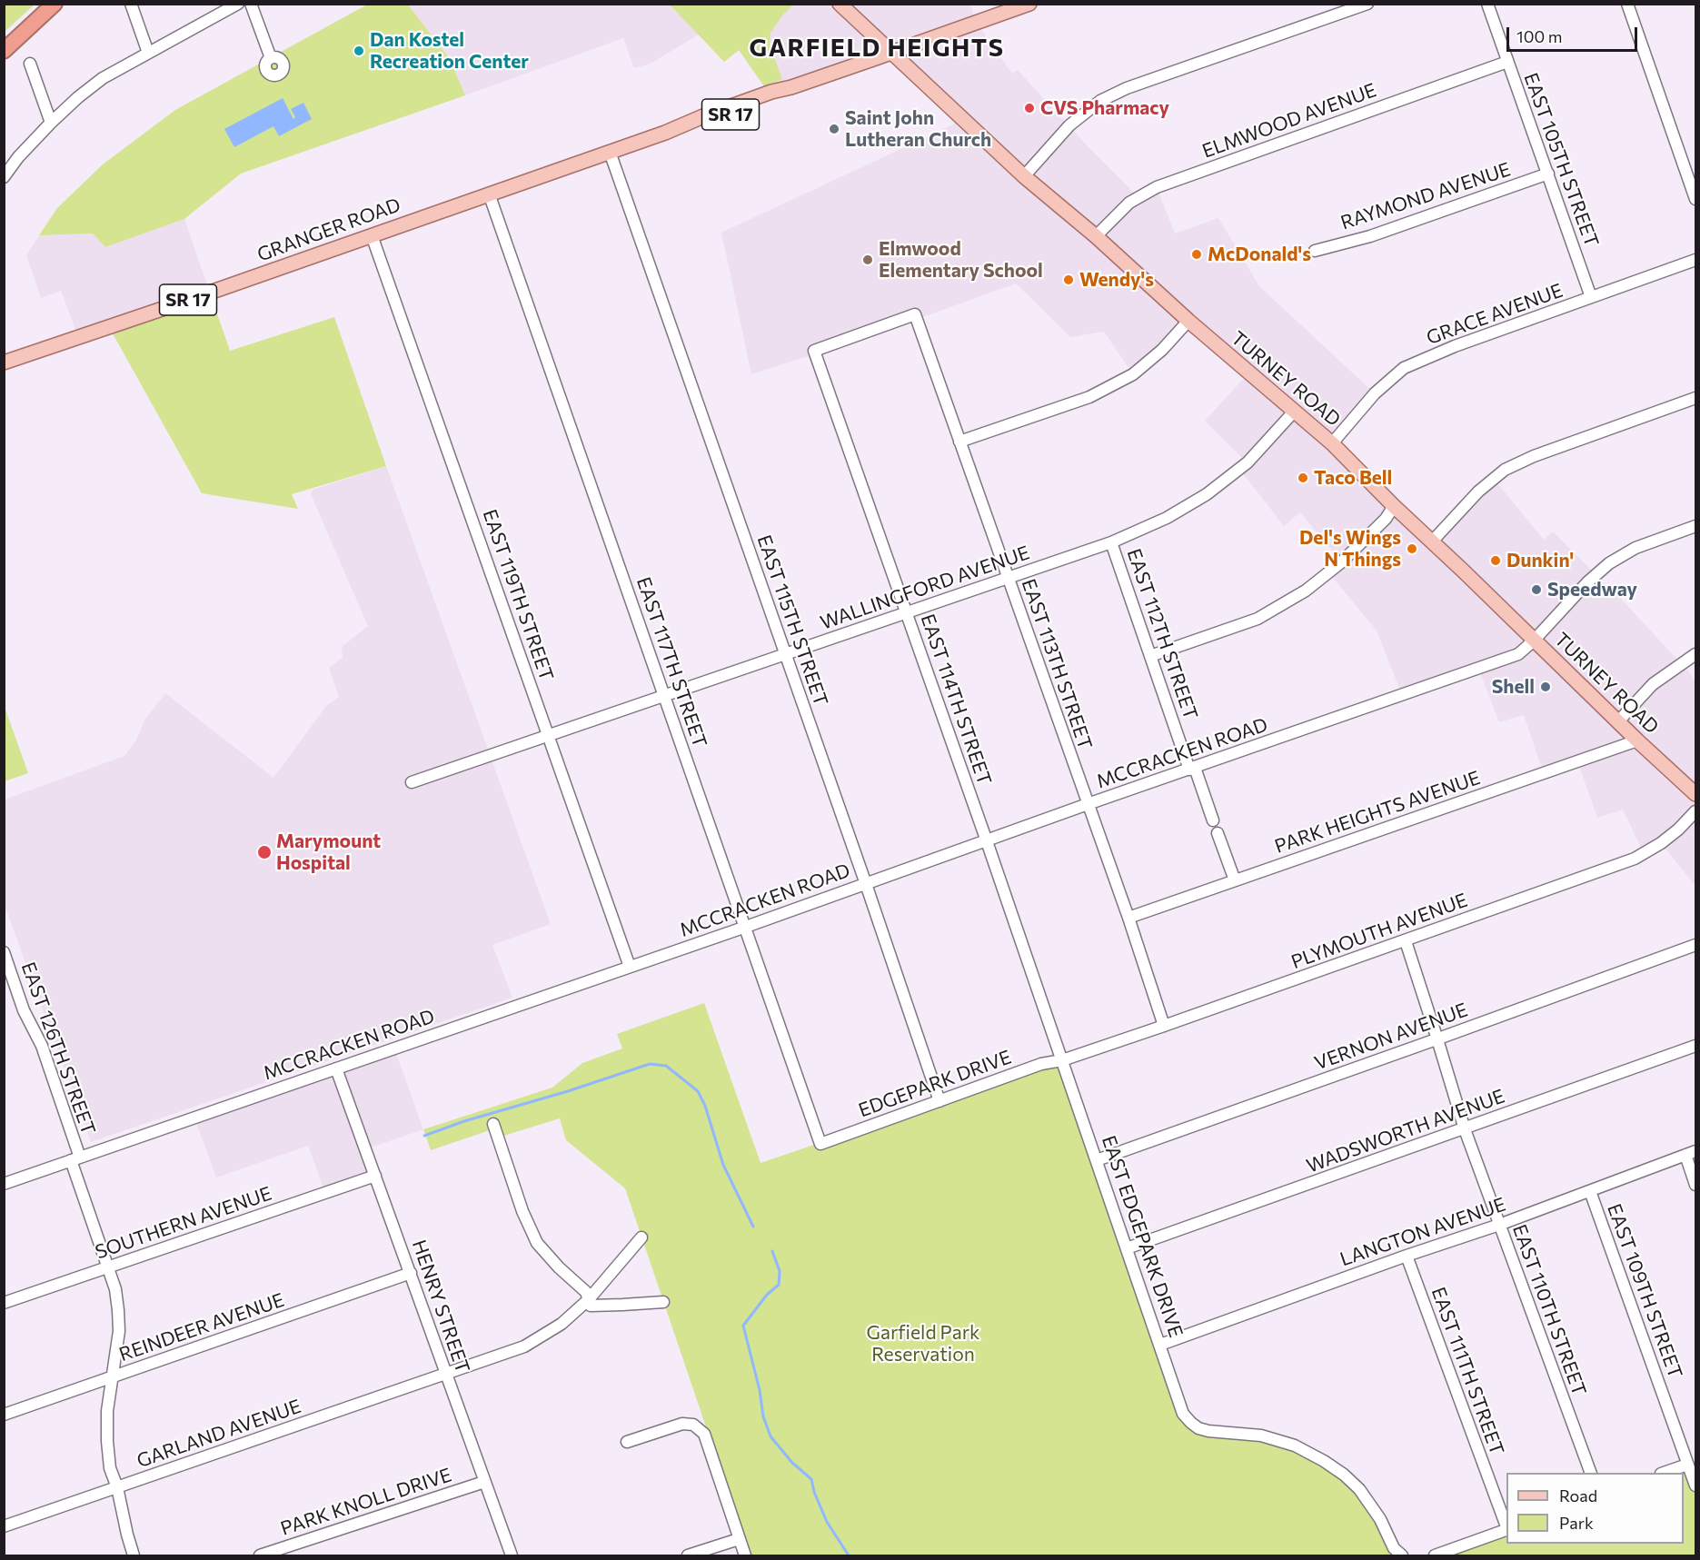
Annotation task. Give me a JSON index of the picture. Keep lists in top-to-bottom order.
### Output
{
  "streets": {
    "main road": ["SR 17", "GRANGER ROAD", "TURNEY ROAD"],
    "street": [
      "ELMWOOD AVENUE",
      "EAST 105TH STREET",
      "RAYMOND AVENUE",
      "GRACE AVENUE",
      "WALLINGFORD AVENUE",
      "EAST 119TH STREET",
      "EAST 115TH STREET",
      "EAST 112TH STREET",
      "EAST 117TH STREET",
      "EAST 113TH STREET",
      "EAST 114TH STREET",
      "MCCRACKEN ROAD",
      "PARK HEIGHTS AVENUE",
      "PLYMOUTH AVENUE",
      "VERNON AVENUE",
      "EAST 126TH STREET",
      "EDGEPARK DRIVE",
      "WADSWORTH AVENUE",
      "SOUTHERN AVENUE",
      "LANGTON AVENUE",
      "EAST EDGEPARK DRIVE",
      "EAST 109TH STREET",
      "HENRY STREET",
      "EAST 110TH STREET",
      "REINDEER AVENUE",
      "EAST 111TH STREET",
      "GARLAND AVENUE",
      "PARK KNOLL DRIVE"
    ]
  },
  "crossings": [
    ["ELMWOOD AVENUE", "EAST 105TH STREET"],
    ["ELMWOOD AVENUE", "TURNEY ROAD"],
    ["EAST 105TH STREET", "RAYMOND AVENUE"],
    ["EAST 105TH STREET", "GRACE AVENUE"],
    ["GRANGER ROAD", "TURNEY ROAD"],
    ["GRANGER ROAD", "EAST 119TH STREET"],
    ["GRANGER ROAD", "EAST 115TH STREET"],
    ["GRANGER ROAD", "EAST 117TH STREET"],
    ["GRACE AVENUE", "TURNEY ROAD"],
    ["TURNEY ROAD", "WALLINGFORD AVENUE"],
    ["TURNEY ROAD", "MCCRACKEN ROAD"],
    ["TURNEY ROAD", "PARK HEIGHTS AVENUE"],
    ["WALLINGFORD AVENUE", "EAST 119TH STREET"],
    ["WALLINGFORD AVENUE", "EAST 115TH STREET"],
    ["WALLINGFORD AVENUE", "EAST 112TH STREET"],
    ["WALLINGFORD AVENUE", "EAST 117TH STREET"],
    ["WALLINGFORD AVENUE", "EAST 113TH STREET"],
    ["WALLINGFORD AVENUE", "EAST 114TH STREET"],
    ["EAST 119TH STREET", "MCCRACKEN ROAD"],
    ["EAST 115TH STREET", "MCCRACKEN ROAD"],
    ["EAST 115TH STREET", "EDGEPARK DRIVE"],
    ["EAST 112TH STREET", "MCCRACKEN ROAD"],
    ["EAST 117TH STREET", "MCCRACKEN ROAD"],
    ["EAST 117TH STREET", "EDGEPARK DRIVE"],
    ["EAST 113TH STREET", "EAST 114TH STREET"],
    ["EAST 113TH STREET", "MCCRACKEN ROAD"],
    ["EAST 113TH STREET", "PARK HEIGHTS AVENUE"],
    ["EAST 113TH STREET", "PLYMOUTH AVENUE"],
    ["EAST 114TH STREET", "MCCRACKEN ROAD"],
    ["EAST 114TH STREET", "PLYMOUTH AVENUE"],
    ["EAST 114TH STREET", "EDGEPARK DRIVE"],
    ["EAST 114TH STREET", "EAST EDGEPARK DRIVE"],
    ["MCCRACKEN ROAD", "EAST 126TH STREET"],
    ["MCCRACKEN ROAD", "HENRY STREET"],
    ["PLYMOUTH AVENUE", "EDGEPARK DRIVE"],
    ["PLYMOUTH AVENUE", "EAST EDGEPARK DRIVE"],
    ["PLYMOUTH AVENUE", "EAST 110TH STREET"],
    ["VERNON AVENUE", "EAST EDGEPARK DRIVE"],
    ["VERNON AVENUE", "EAST 110TH STREET"],
    ["EAST 126TH STREET", "SOUTHERN AVENUE"],
    ["EAST 126TH STREET", "REINDEER AVENUE"],
    ["EAST 126TH STREET", "GARLAND AVENUE"],
    ["EDGEPARK DRIVE", "EAST EDGEPARK DRIVE"],
    ["WADSWORTH AVENUE", "EAST EDGEPARK DRIVE"],
    ["WADSWORTH AVENUE", "EAST 110TH STREET"],
    ["SOUTHERN AVENUE", "HENRY STREET"],
    ["LANGTON AVENUE", "EAST EDGEPARK DRIVE"],
    ["LANGTON AVENUE", "EAST 109TH STREET"],
    ["LANGTON AVENUE", "EAST 110TH STREET"],
    ["LANGTON AVENUE", "EAST 111TH STREET"],
    ["HENRY STREET", "REINDEER AVENUE"],
    ["HENRY STREET", "GARLAND AVENUE"],
    ["HENRY STREET", "PARK KNOLL DRIVE"]
  ],
  "districts": ["GARFIELD HEIGHTS"],
  "parks": ["Garfield Park Reservation"],
  "places": [
    "Dan Kostel Recreation Center",
    "CVS Pharmacy",
    "Saint John Lutheran Church",
    "McDonald's",
    "Elmwood Elementary School",
    "Wendy's",
    "Taco Bell",
    "Del's Wings N Things",
    "Dunkin'",
    "Speedway",
    "Shell",
    "Marymount Hospital"
  ],
  "legend": ["Road", "Park"],
  "scale_bar": "100 m"
}
